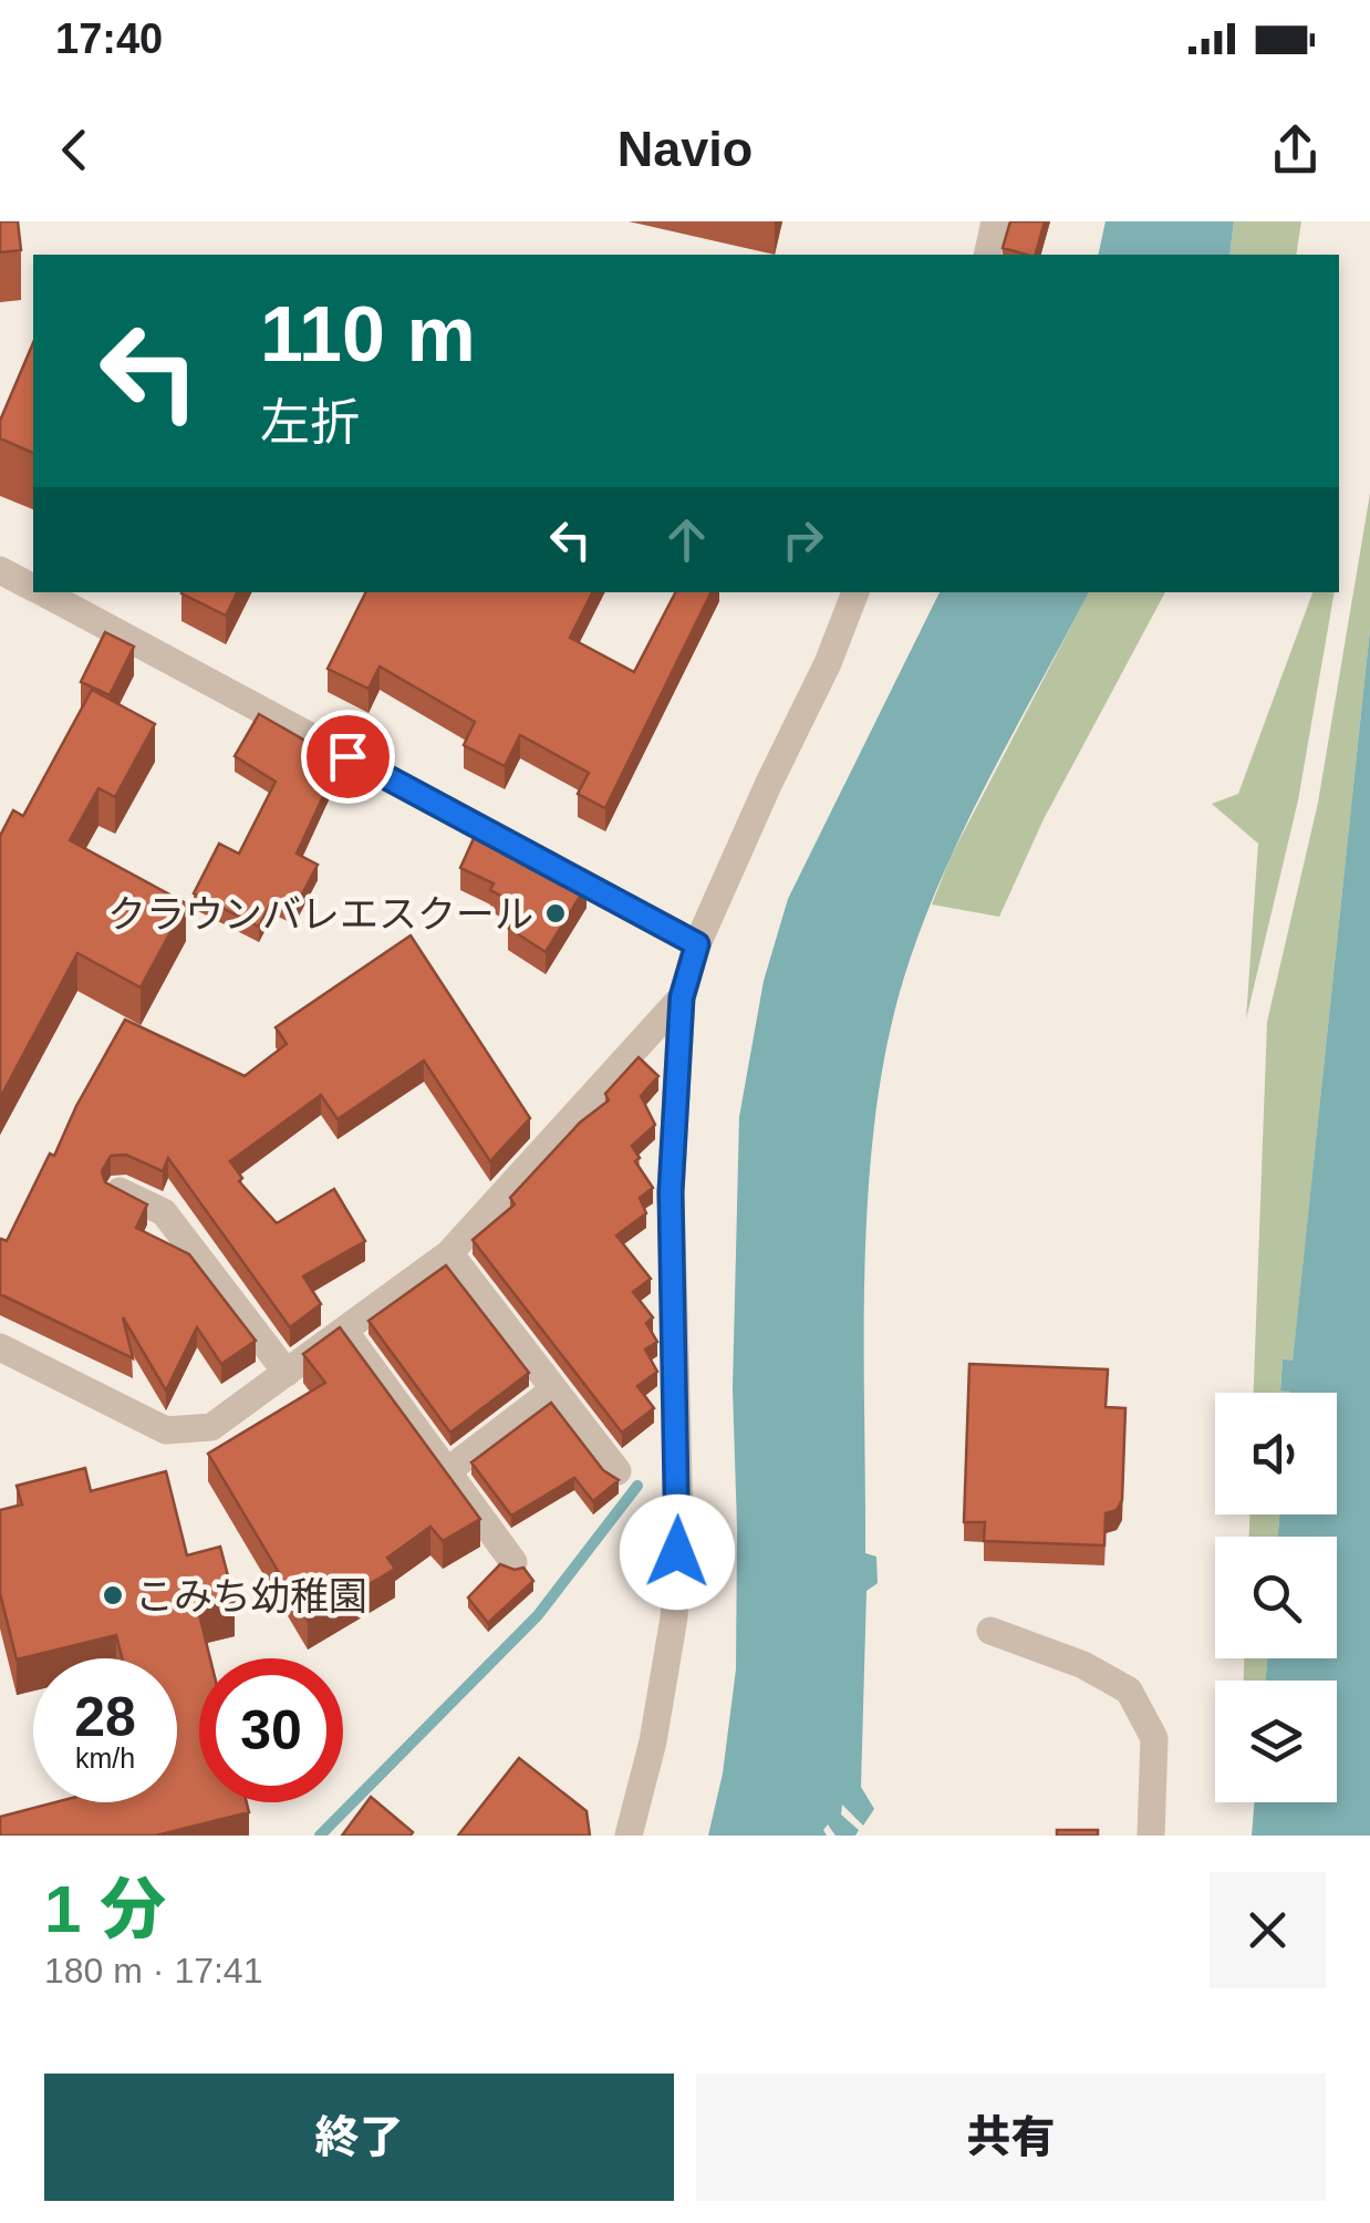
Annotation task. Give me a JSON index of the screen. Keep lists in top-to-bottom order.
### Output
{
  "places": ["クラウンバレエスクール", "こみち幼稚園"],
  "page": {
    "status": "17:40",
    "header": "Navio",
    "turn": ["110 m", "左折"],
    "speed": "28 km/h",
    "limit": "30",
    "heading": ["1 分", "180 m · 17:41"],
    "buttons": ["終了", "共有"]
  }
}
